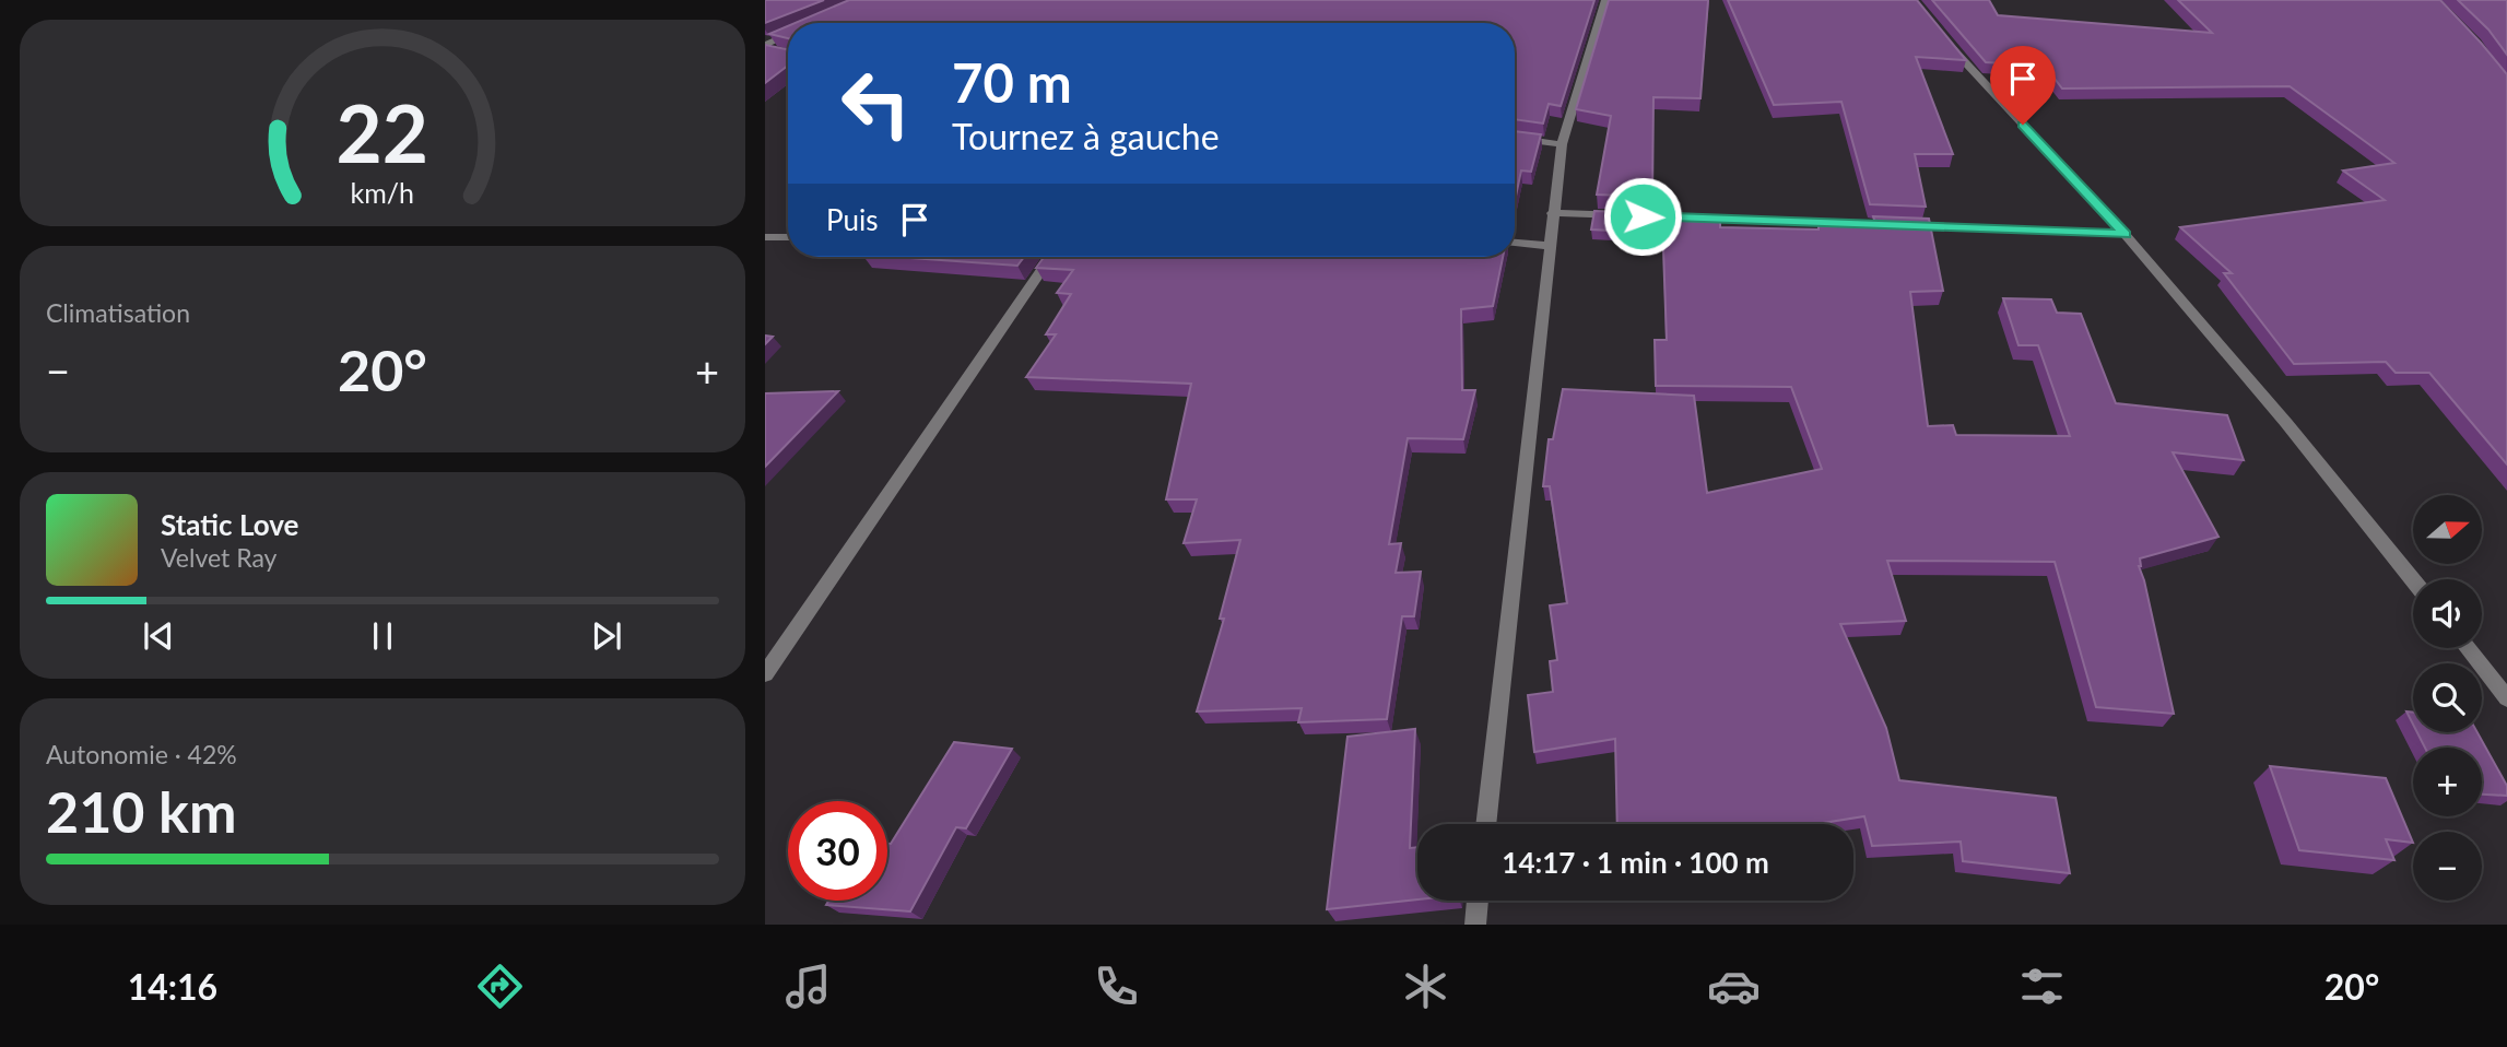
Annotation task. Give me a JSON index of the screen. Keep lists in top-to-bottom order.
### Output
{
  "north": "right",
  "page": {
    "turn": ["70 m", "Tournez à gauche"],
    "then": "Puis",
    "tile": [
      "Climatisation",
      ["Autonomie · 42%", "210 km"]
    ],
    "heat": ["−", "20°", "+"],
    "song": ["Static Love", "Velvet Ray"],
    "map_buttons": ["+", "−"],
    "limit": "30",
    "trip": "14:17 · 1 min · 100 m",
    "tabs": ["14:16", "20°"],
    "gauge": ["22", "km/h"]
  }
}
